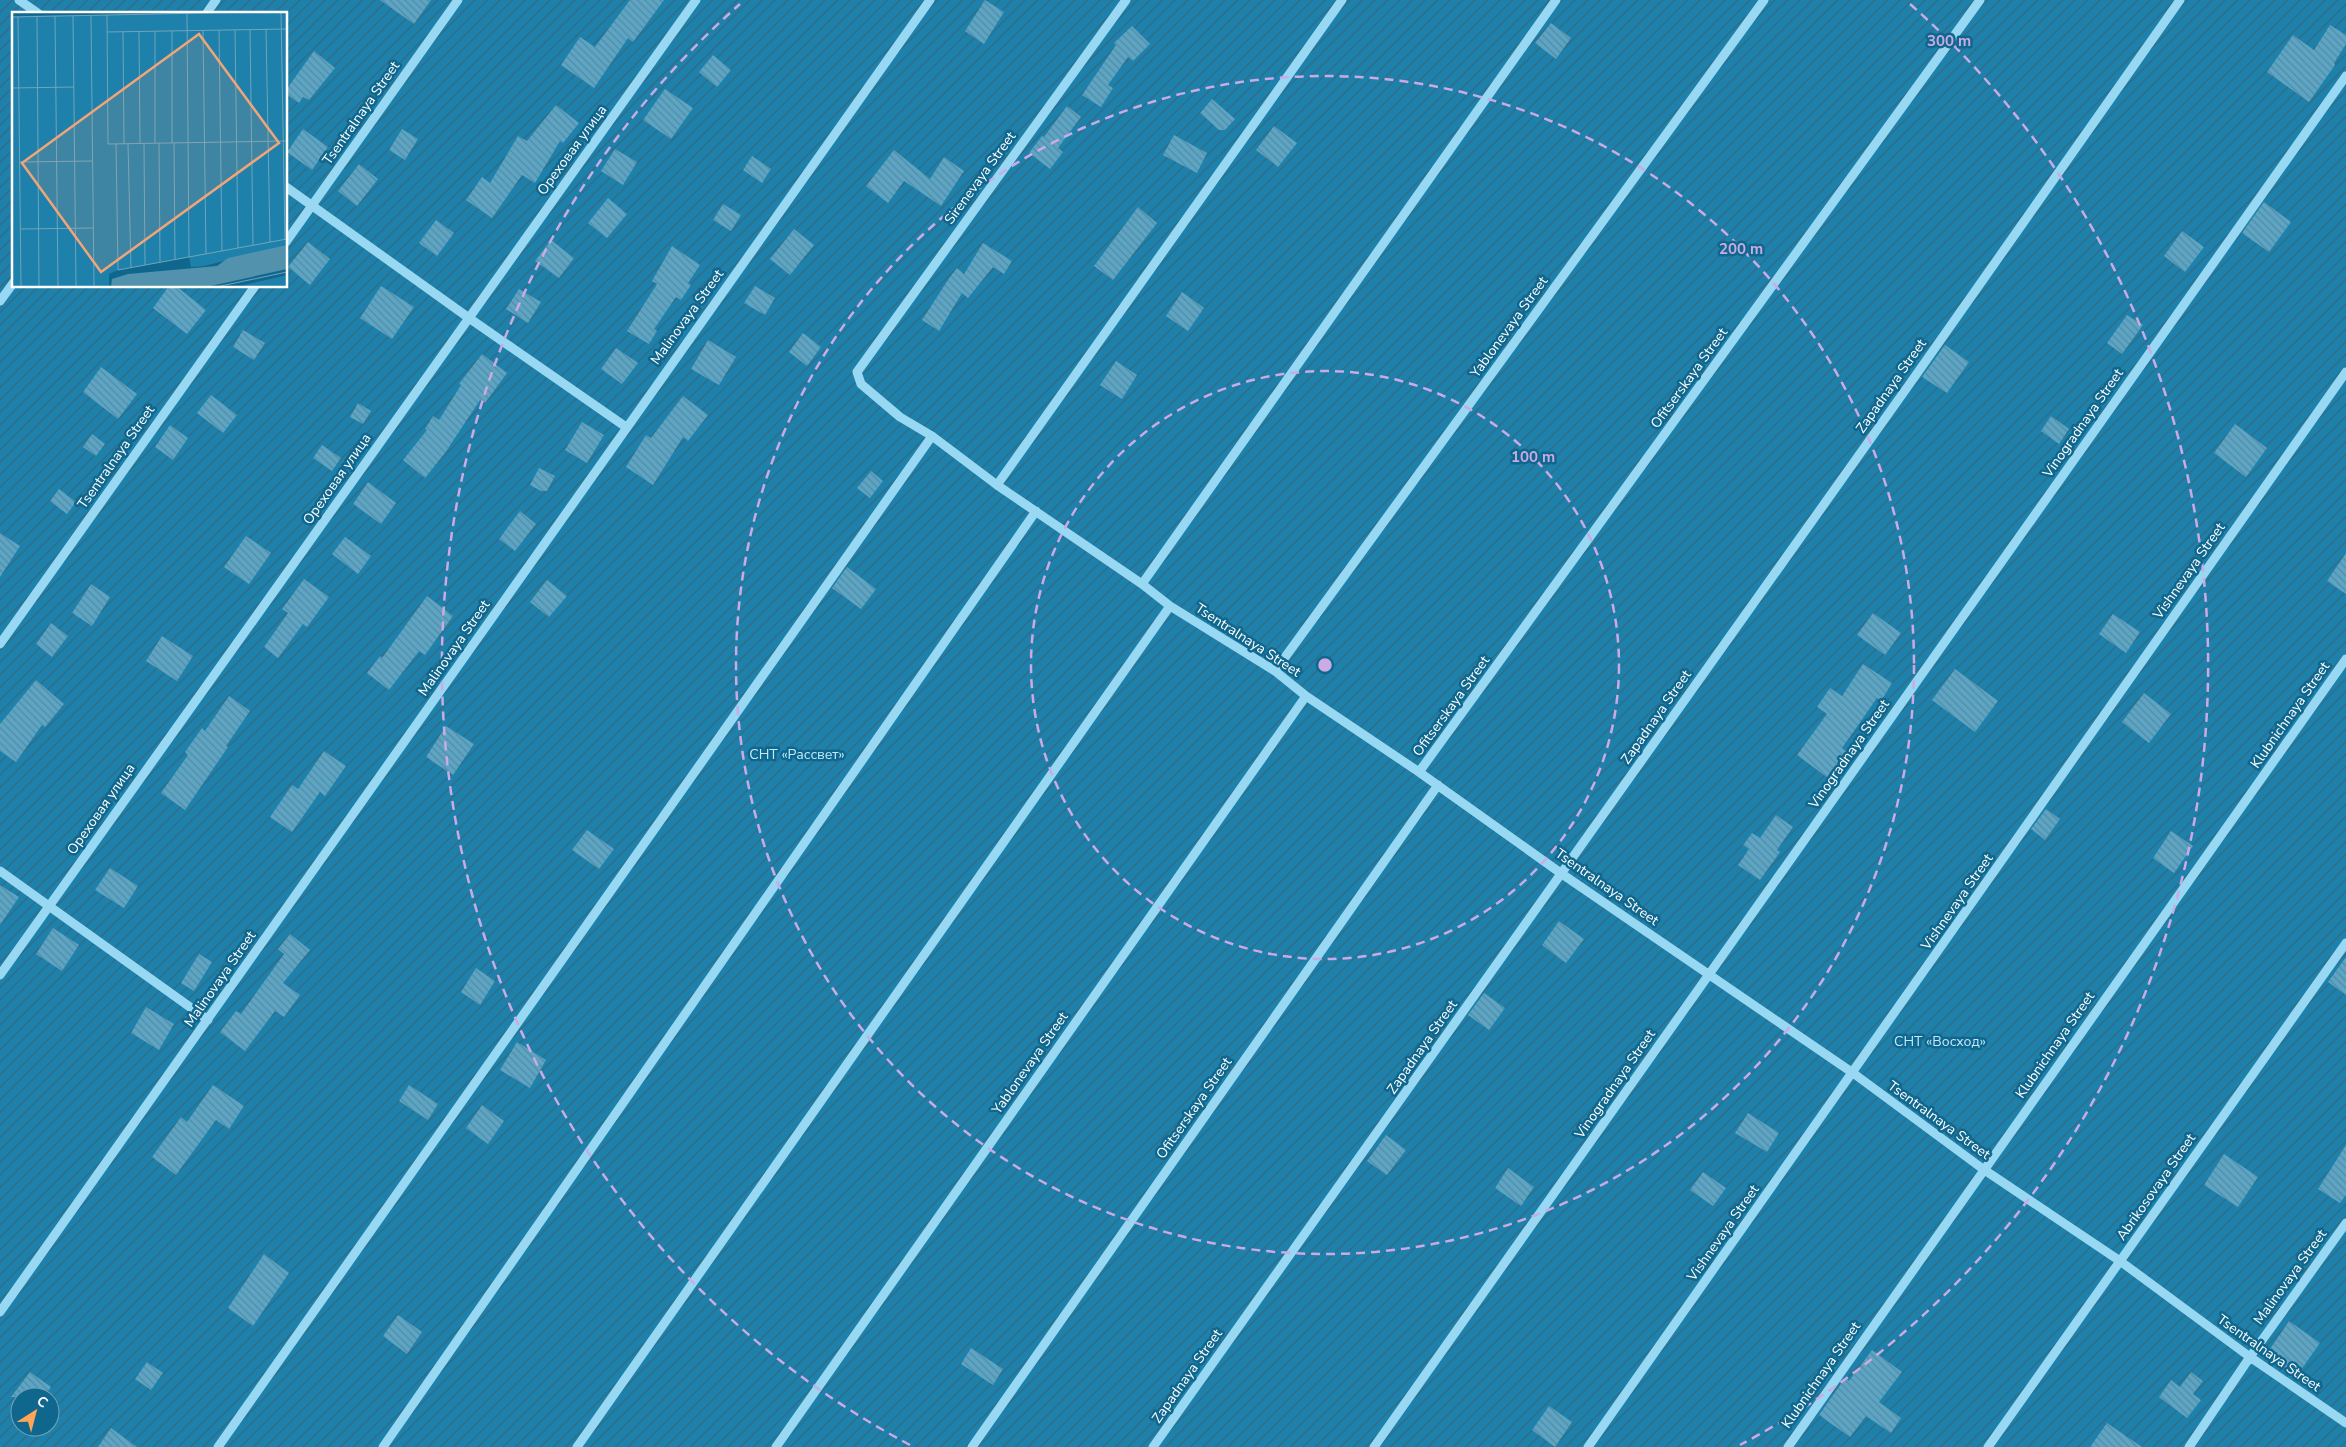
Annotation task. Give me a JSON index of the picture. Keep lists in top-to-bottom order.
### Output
{
  "streets": {
    "street": [
      "Tsentralnaya Street",
      "Ореховая улица",
      "Sirenevaya Street",
      "Malinovaya Street",
      "Yablonevaya Street",
      "Ofitserskaya Street",
      "Zapadnaya Street",
      "Vinogradnaya Street",
      "Vishnevaya Street",
      "Klubnichnaya Street",
      "Abrikosovaya Street"
    ]
  },
  "crossings": [
    ["Tsentralnaya Street", "Sirenevaya Street"],
    ["Tsentralnaya Street", "Malinovaya Street"],
    ["Tsentralnaya Street", "Yablonevaya Street"],
    ["Tsentralnaya Street", "Ofitserskaya Street"],
    ["Tsentralnaya Street", "Zapadnaya Street"],
    ["Tsentralnaya Street", "Vinogradnaya Street"],
    ["Tsentralnaya Street", "Vishnevaya Street"],
    ["Tsentralnaya Street", "Klubnichnaya Street"],
    ["Tsentralnaya Street", "Abrikosovaya Street"]
  ],
  "parks": ["СНТ «Рассвет»", "СНТ «Восход»"],
  "north": "top right",
  "rings": ["300 m", "200 m", "100 m"]
}
